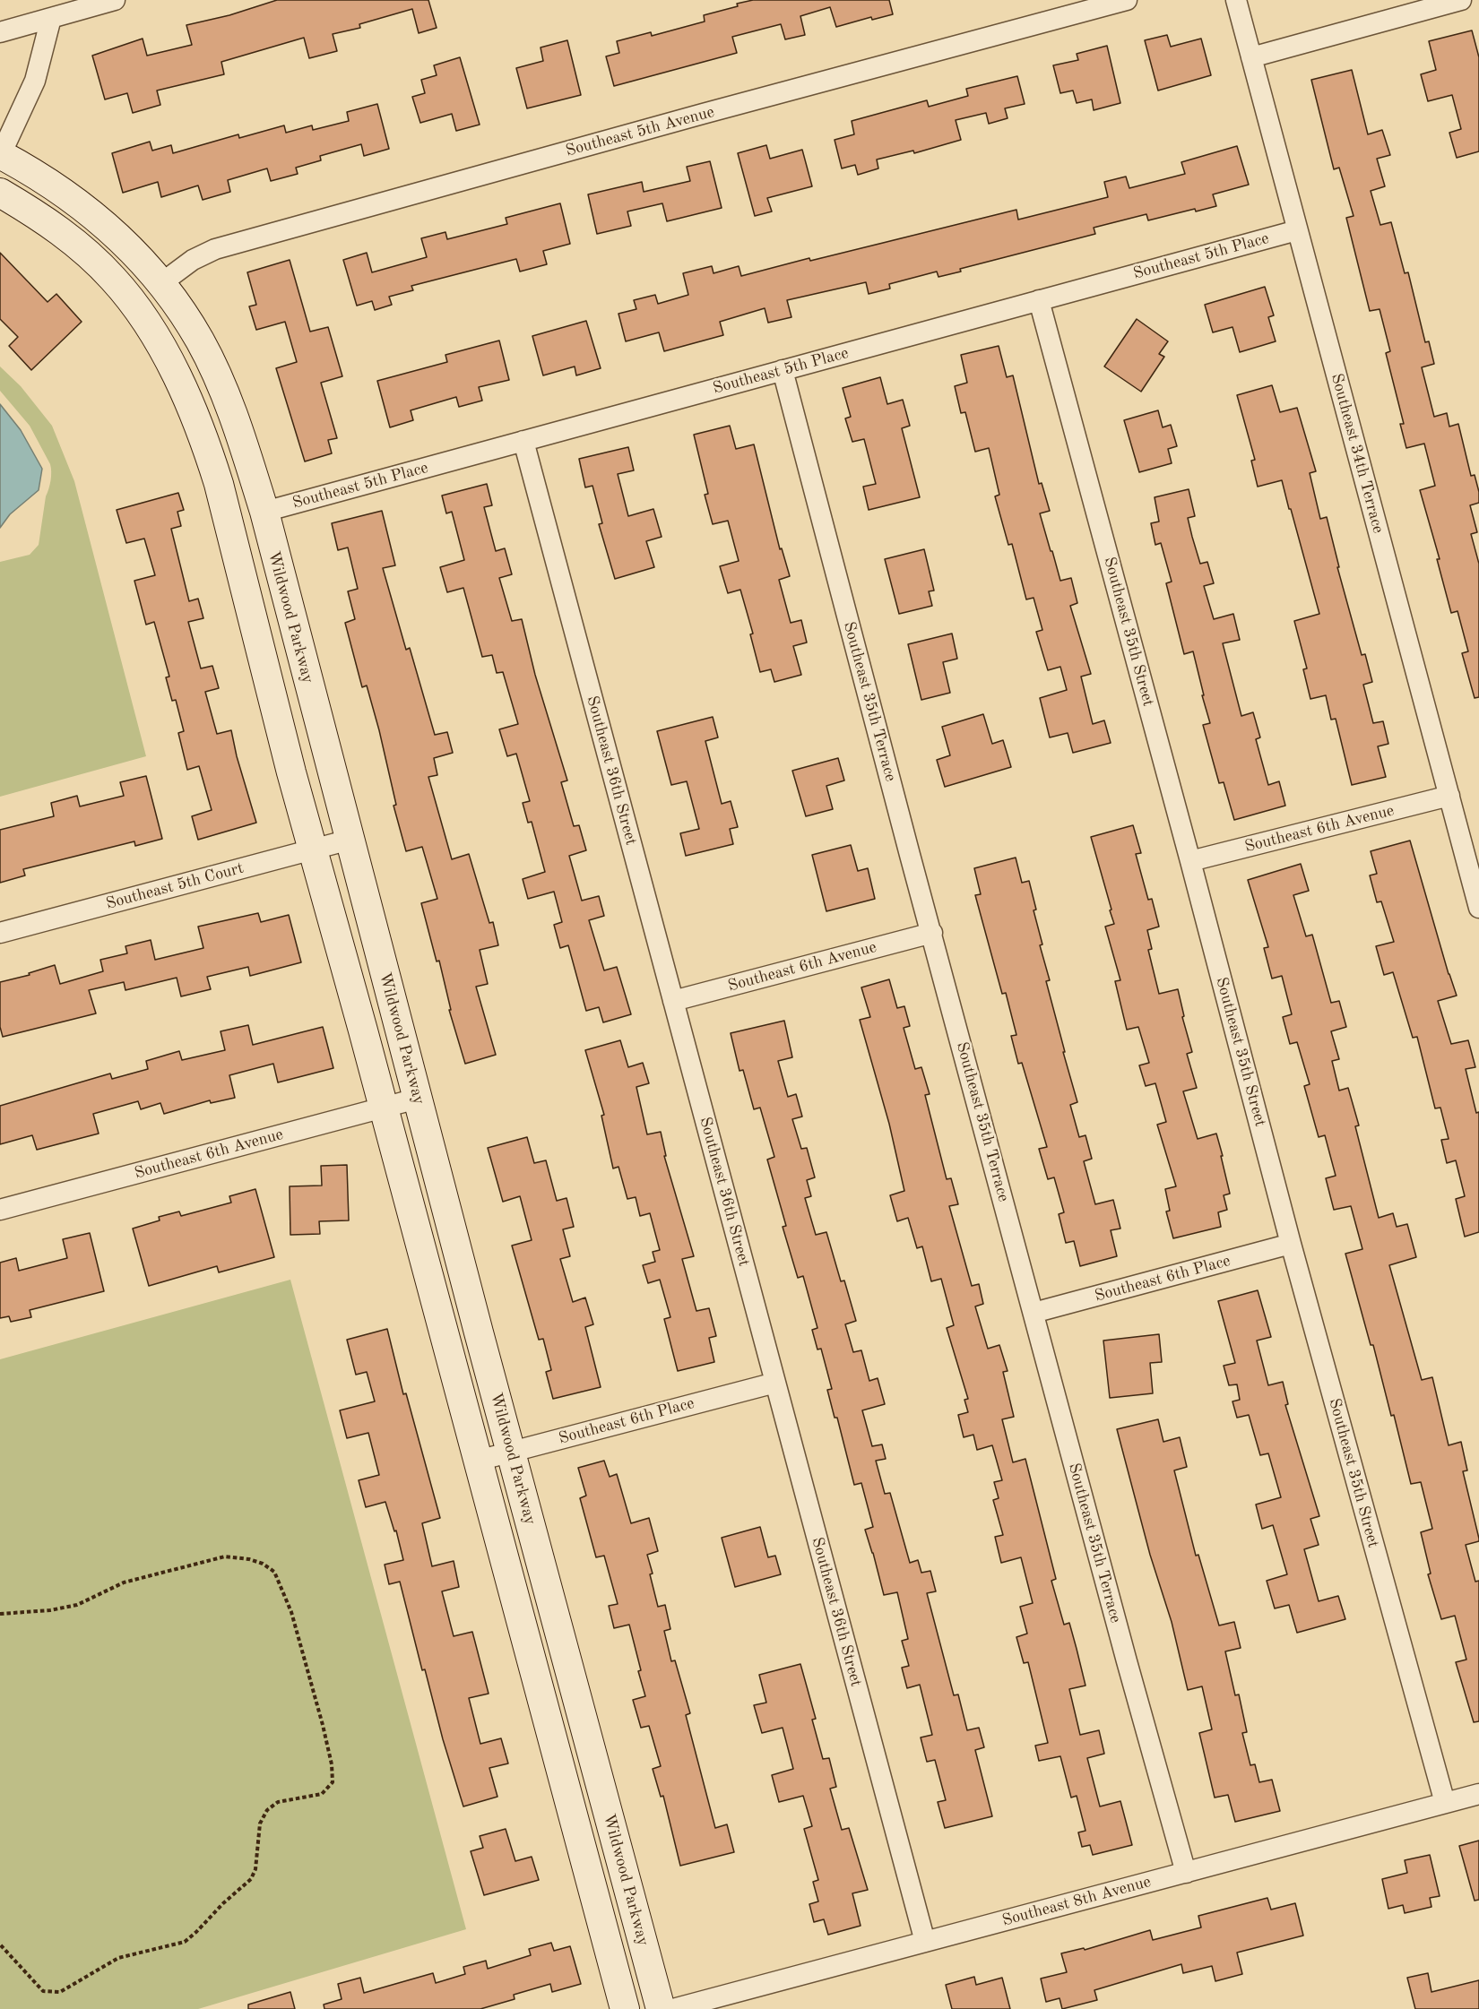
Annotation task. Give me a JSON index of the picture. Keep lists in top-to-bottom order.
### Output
{
  "streets": {
    "street": [
      "Southeast 5th Avenue",
      "Southeast 5th Place",
      "Southeast 34th Terrace",
      "Wildwood Parkway",
      "Southeast 35th Street",
      "Southeast 35th Terrace",
      "Southeast 36th Street",
      "Southeast 6th Avenue",
      "Southeast 5th Court",
      "Southeast 6th Place",
      "Southeast 8th Avenue"
    ]
  },
  "crossings": [
    ["Southeast 5th Avenue", "Wildwood Parkway"],
    ["Southeast 5th Place", "Southeast 34th Terrace"],
    ["Southeast 5th Place", "Wildwood Parkway"],
    ["Southeast 5th Place", "Southeast 35th Street"],
    ["Southeast 5th Place", "Southeast 35th Terrace"],
    ["Southeast 5th Place", "Southeast 36th Street"],
    ["Southeast 34th Terrace", "Southeast 6th Avenue"],
    ["Wildwood Parkway", "Southeast 6th Avenue"],
    ["Wildwood Parkway", "Southeast 5th Court"],
    ["Wildwood Parkway", "Southeast 6th Place"],
    ["Southeast 35th Street", "Southeast 6th Avenue"],
    ["Southeast 35th Street", "Southeast 6th Place"],
    ["Southeast 35th Street", "Southeast 8th Avenue"],
    ["Southeast 35th Terrace", "Southeast 6th Avenue"],
    ["Southeast 35th Terrace", "Southeast 6th Place"],
    ["Southeast 35th Terrace", "Southeast 8th Avenue"],
    ["Southeast 36th Street", "Southeast 6th Avenue"],
    ["Southeast 36th Street", "Southeast 6th Place"],
    ["Southeast 36th Street", "Southeast 8th Avenue"]
  ]
}
